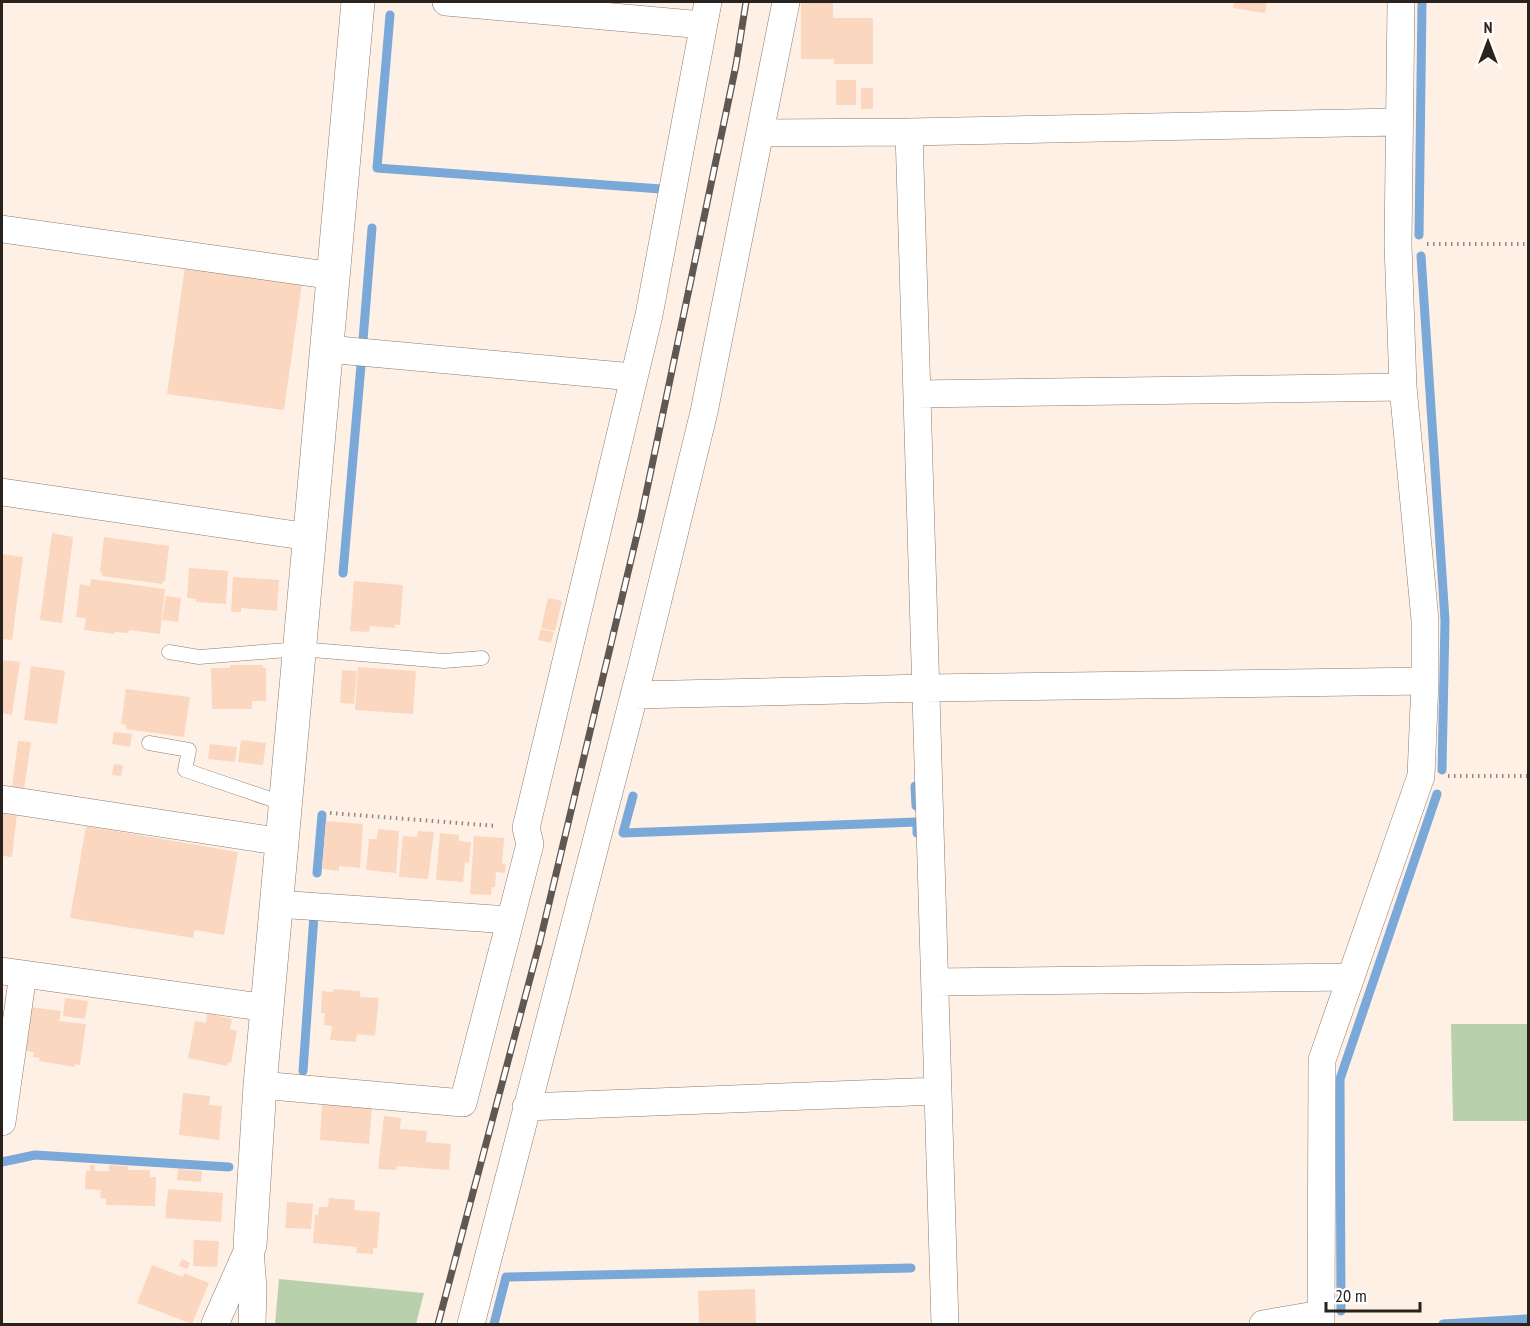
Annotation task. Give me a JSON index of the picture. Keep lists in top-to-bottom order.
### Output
{
  "scale_bar": "20 m",
  "north": "top"
}
